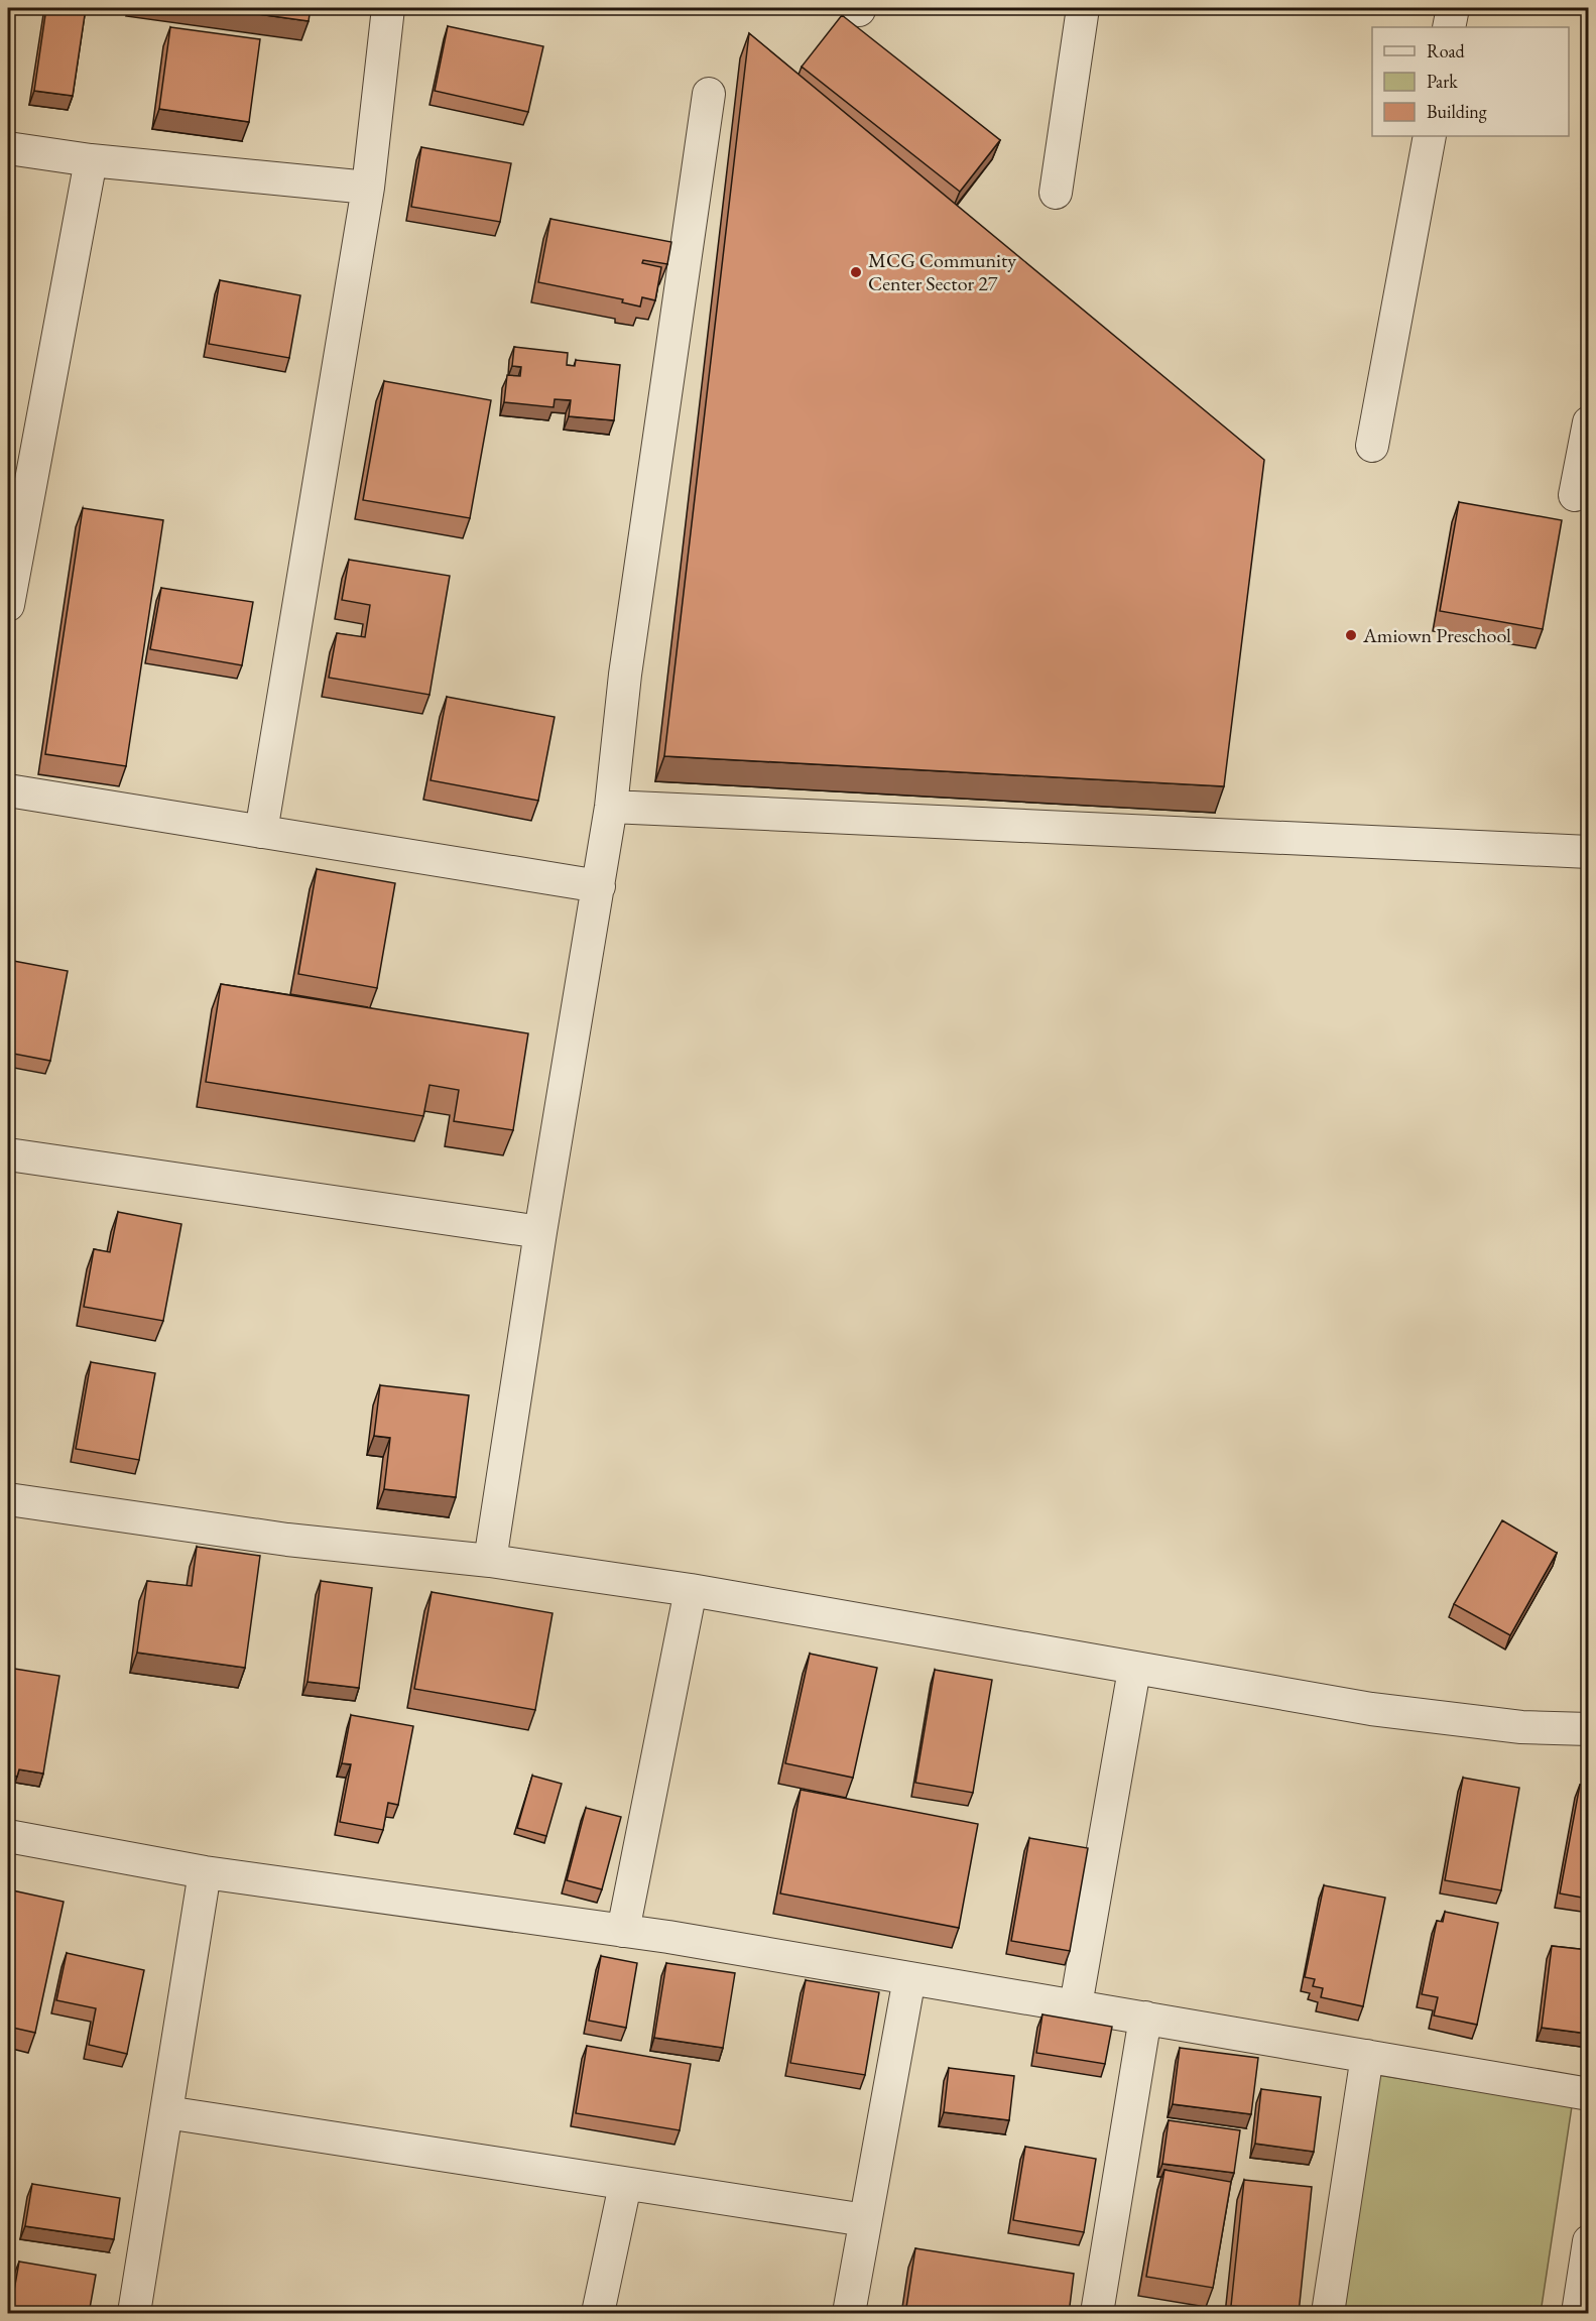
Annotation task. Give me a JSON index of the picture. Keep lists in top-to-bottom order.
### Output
{
  "places": ["MCG Community Center Sector 27", "Amiown Preschool"],
  "legend": ["Road", "Park", "Building"]
}
